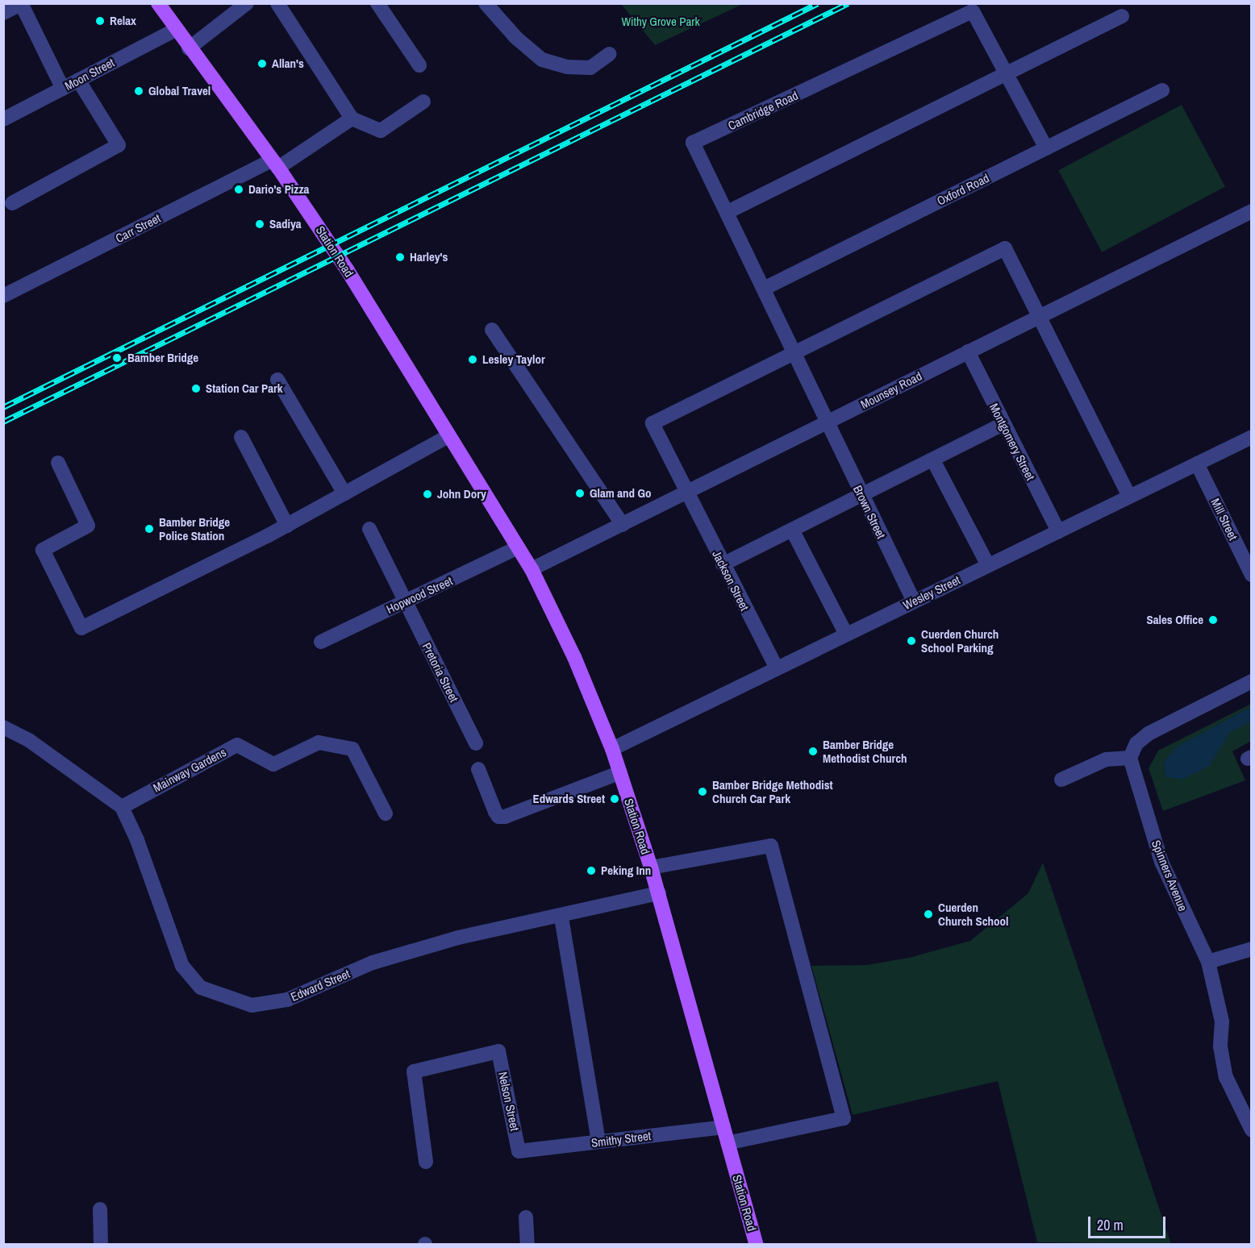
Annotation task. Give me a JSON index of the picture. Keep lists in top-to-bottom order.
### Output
{
  "streets": {
    "main road": ["Station Road"],
    "street": [
      "Moon Street",
      "Cambridge Road",
      "Oxford Road",
      "Carr Street",
      "Mounsey Road",
      "Montgomery Street",
      "Brown Street",
      "Mill Street",
      "Jackson Street",
      "Wesley Street",
      "Hopwood Street",
      "Pretoria Street",
      "Mainway Gardens",
      "Spinners Avenue",
      "Edward Street",
      "Nelson Street",
      "Smithy Street"
    ]
  },
  "crossings": [
    ["Moon Street", "Station Road"],
    ["Cambridge Road", "Oxford Road"],
    ["Cambridge Road", "Mounsey Road"],
    ["Cambridge Road", "Brown Street"],
    ["Cambridge Road", "Jackson Street"],
    ["Carr Street", "Station Road"],
    ["Station Road", "Mounsey Road"],
    ["Station Road", "Wesley Street"],
    ["Station Road", "Hopwood Street"],
    ["Station Road", "Edward Street"],
    ["Station Road", "Smithy Street"],
    ["Mounsey Road", "Montgomery Street"],
    ["Mounsey Road", "Brown Street"],
    ["Mounsey Road", "Jackson Street"],
    ["Montgomery Street", "Wesley Street"],
    ["Brown Street", "Wesley Street"],
    ["Mill Street", "Wesley Street"],
    ["Jackson Street", "Wesley Street"],
    ["Hopwood Street", "Pretoria Street"],
    ["Mainway Gardens", "Edward Street"],
    ["Nelson Street", "Smithy Street"]
  ],
  "parks": ["Withy Grove Park"],
  "places": [
    "Relax",
    "Allan's",
    "Global Travel",
    "Dario's Pizza",
    "Sadiya",
    "Harley's",
    "Bamber Bridge",
    "Lesley Taylor",
    "Station Car Park",
    "Glam and Go",
    "John Dory",
    "Bamber Bridge Police Station",
    "Sales Office",
    "Cuerden Church School Parking",
    "Bamber Bridge Methodist Church",
    "Bamber Bridge Methodist Church Car Park",
    "Edwards Street",
    "Peking Inn",
    "Cuerden Church School"
  ],
  "scale_bar": "20 m"
}
